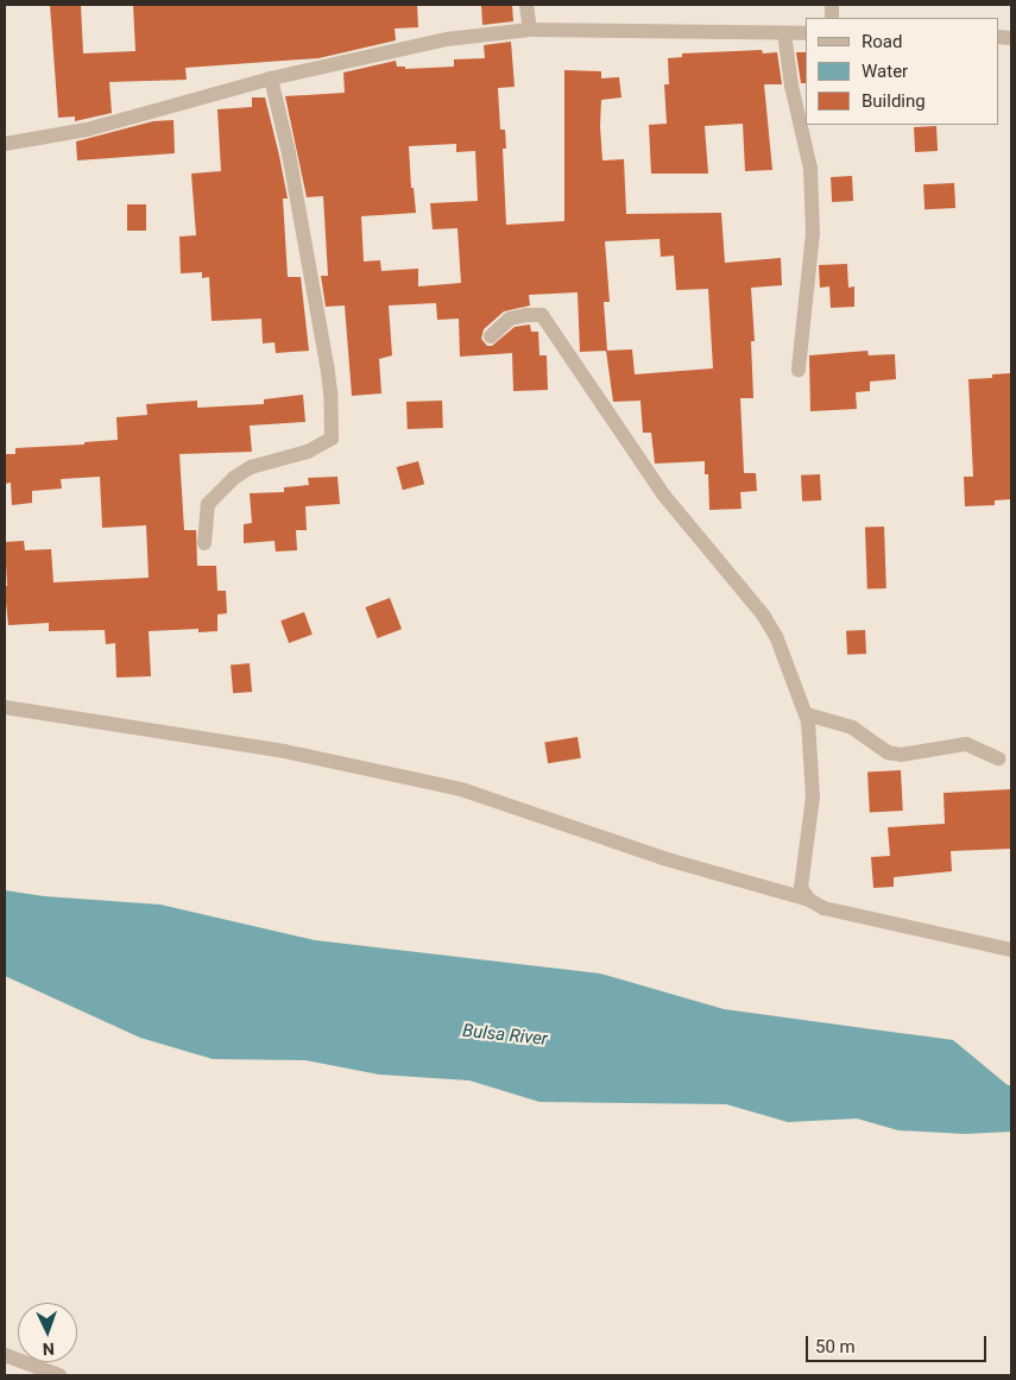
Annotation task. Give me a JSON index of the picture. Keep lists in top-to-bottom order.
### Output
{
  "water": ["Bulsa River"],
  "legend": ["Road", "Water", "Building"],
  "scale_bar": "50 m",
  "north": "bottom"
}
